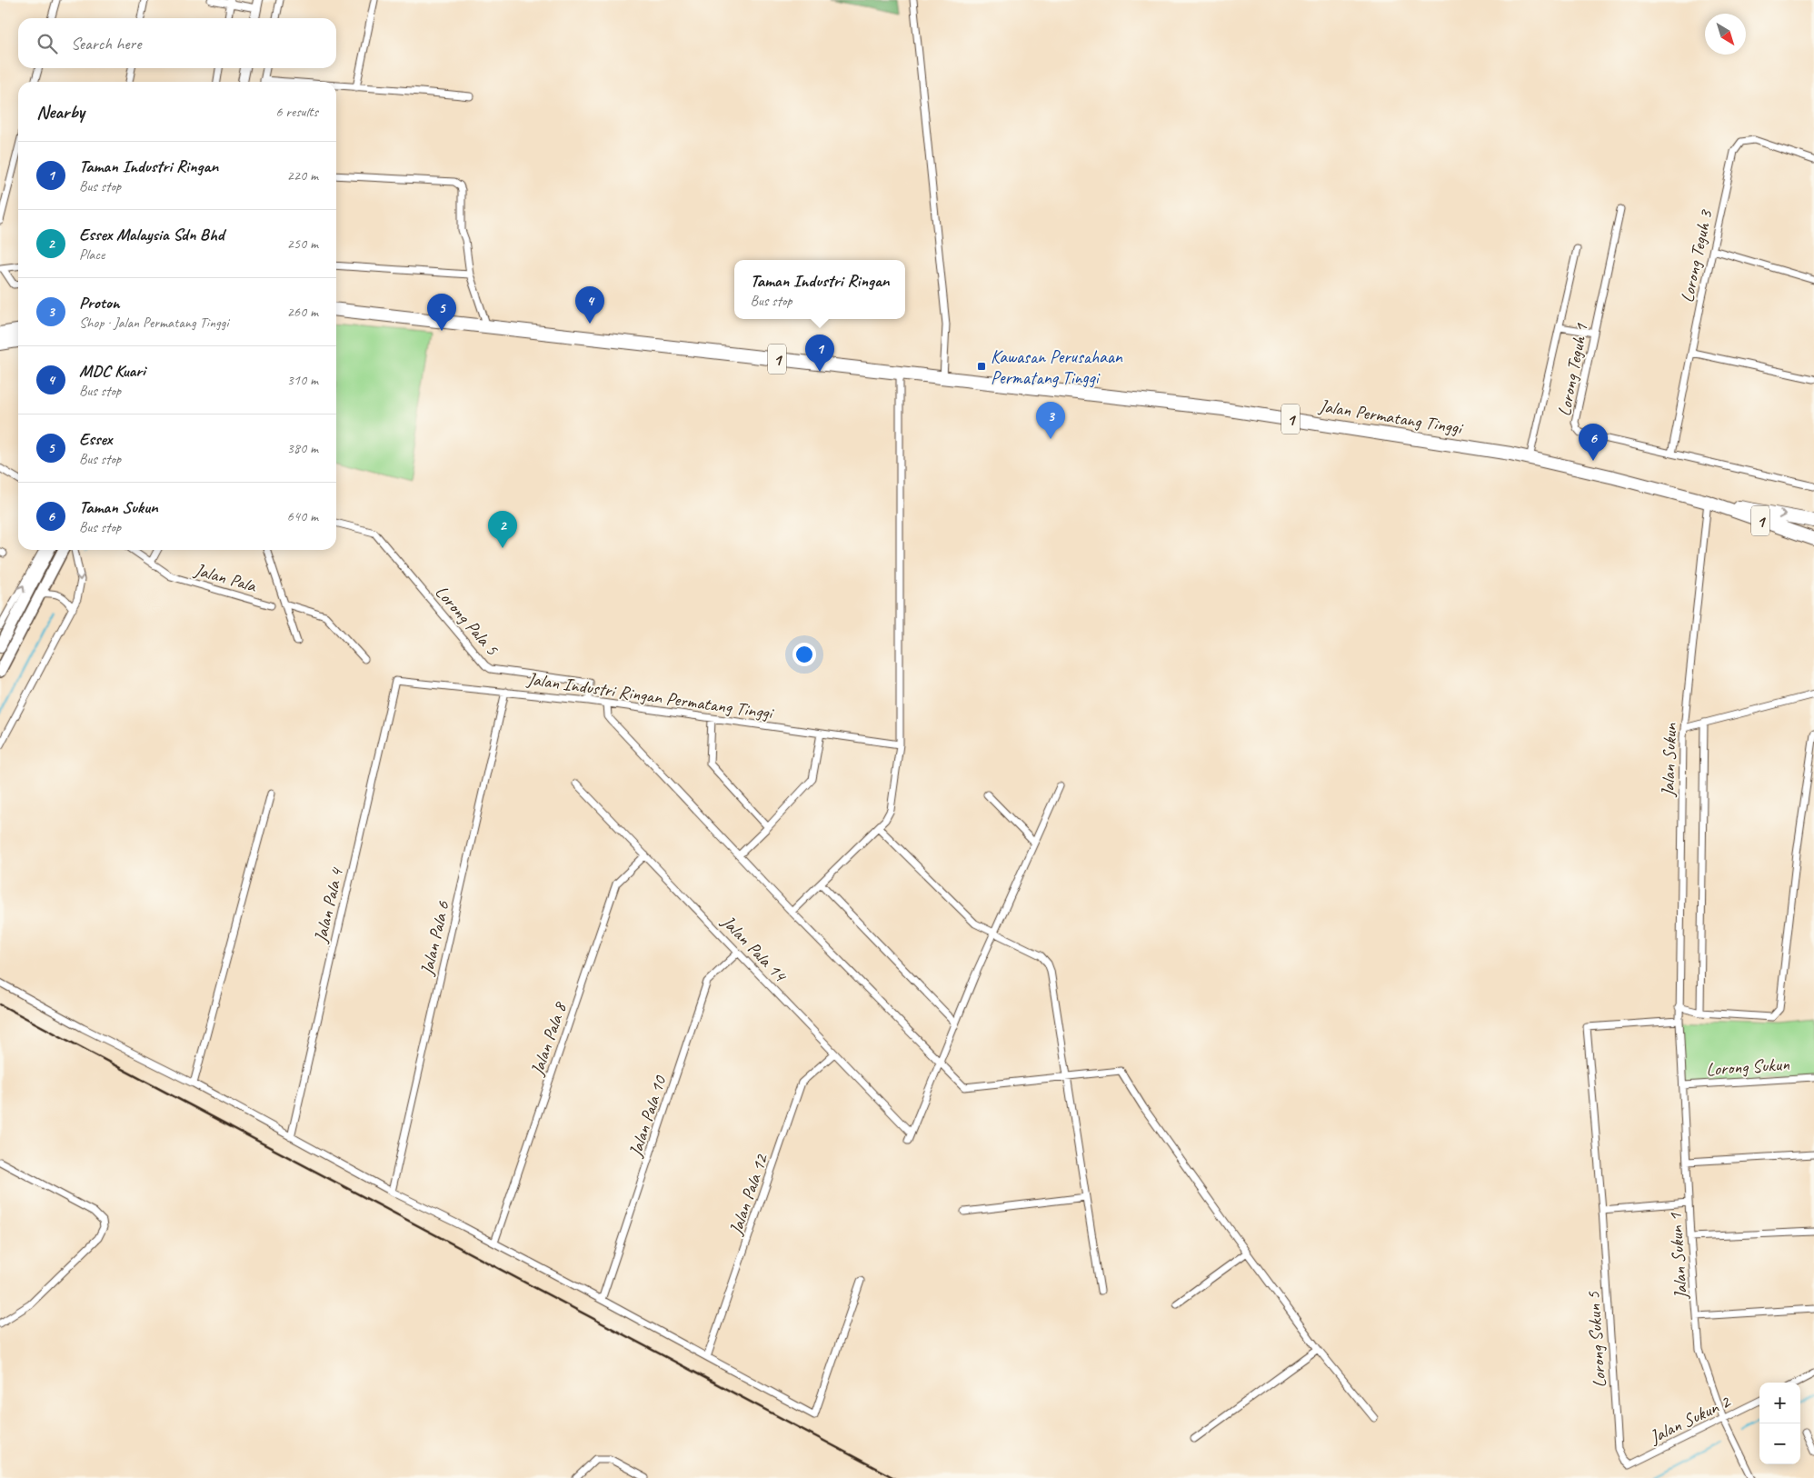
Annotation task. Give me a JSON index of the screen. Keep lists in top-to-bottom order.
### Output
{
  "streets": {
    "highway": ["1", "Jalan Permatang Tinggi"],
    "street": [
      "Lorong Teguh 3",
      "Lorong Teguh 1",
      "Jalan Pala",
      "Lorong Pala 5",
      "Jalan Industri Ringan Permatang Tinggi",
      "Jalan Sukun",
      "Jalan Pala 4",
      "Jalan Pala 6",
      "Jalan Pala 14",
      "Jalan Pala 8",
      "Lorong Sukun",
      "Jalan Pala 10",
      "Jalan Pala 12",
      "Jalan Sukun 1",
      "Lorong Sukun 5",
      "Jalan Sukun 2"
    ]
  },
  "crossings": [
    ["Lorong Teguh 3", "Lorong Teguh 1"],
    ["Jalan Permatang Tinggi", "Jalan Sukun"],
    ["Lorong Pala 5", "Jalan Industri Ringan Permatang Tinggi"],
    ["Jalan Industri Ringan Permatang Tinggi", "Jalan Pala 4"],
    ["Jalan Industri Ringan Permatang Tinggi", "Jalan Pala 6"],
    ["Jalan Sukun", "Jalan Sukun 1"],
    ["Jalan Sukun", "Lorong Sukun 5"],
    ["Jalan Pala 14", "Jalan Pala 8"],
    ["Jalan Pala 14", "Jalan Pala 10"],
    ["Jalan Pala 14", "Jalan Pala 12"],
    ["Lorong Sukun", "Jalan Sukun 1"],
    ["Jalan Sukun 1", "Lorong Sukun 5"],
    ["Jalan Sukun 1", "Jalan Sukun 2"],
    ["Lorong Sukun 5", "Jalan Sukun 2"]
  ],
  "places": {
    "transit": ["Kawasan Perusahaan Permatang Tinggi"]
  },
  "north": "bottom right",
  "page": {
    "search": "Search here",
    "heading": ["Nearby", "6 results"],
    "list": [
      {
        "mark": "1",
        "name": "Taman Industri Ringan",
        "note": "Bus stop",
        "value": "220 m"
      },
      {
        "mark": "2",
        "name": "Essex Malaysia Sdn Bhd",
        "note": "Place",
        "value": "250 m"
      },
      {
        "mark": "3",
        "name": "Proton",
        "note": "Shop · Jalan Permatang Tinggi",
        "value": "260 m"
      },
      {
        "mark": "4",
        "name": "MDC Kuari",
        "note": "Bus stop",
        "value": "310 m"
      },
      {
        "mark": "5",
        "name": "Essex",
        "note": "Bus stop",
        "value": "380 m"
      },
      {
        "mark": "6",
        "name": "Taman Sukun",
        "note": "Bus stop",
        "value": "640 m"
      }
    ],
    "popup": ["Taman Industri Ringan", "Bus stop"],
    "pins": [
      "4",
      "5",
      "1",
      "3",
      "6",
      "2"
    ],
    "map_buttons": ["+", "−"]
  }
}
